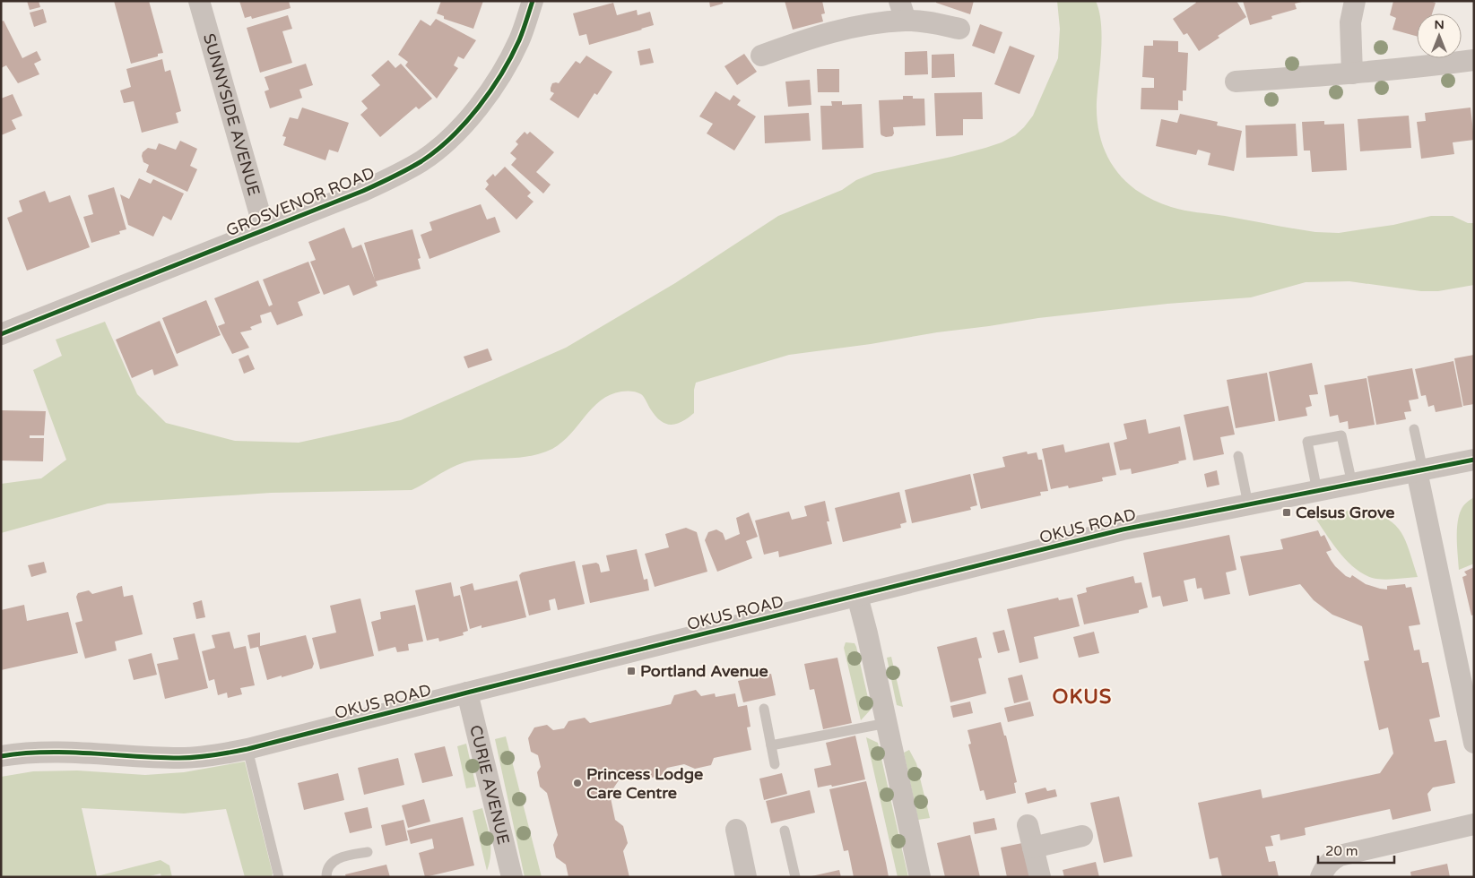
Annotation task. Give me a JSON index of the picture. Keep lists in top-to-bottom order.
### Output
{
  "streets": {
    "street": [
      "SUNNYSIDE AVENUE",
      "GROSVENOR ROAD",
      "OKUS ROAD",
      "CURIE AVENUE"
    ]
  },
  "crossings": [
    ["SUNNYSIDE AVENUE", "GROSVENOR ROAD"],
    ["OKUS ROAD", "CURIE AVENUE"]
  ],
  "districts": ["OKUS"],
  "places": {
    "transit": ["Celsus Grove", "Portland Avenue"],
    "other": ["Princess Lodge Care Centre"]
  },
  "scale_bar": "20 m",
  "north": "top"
}
